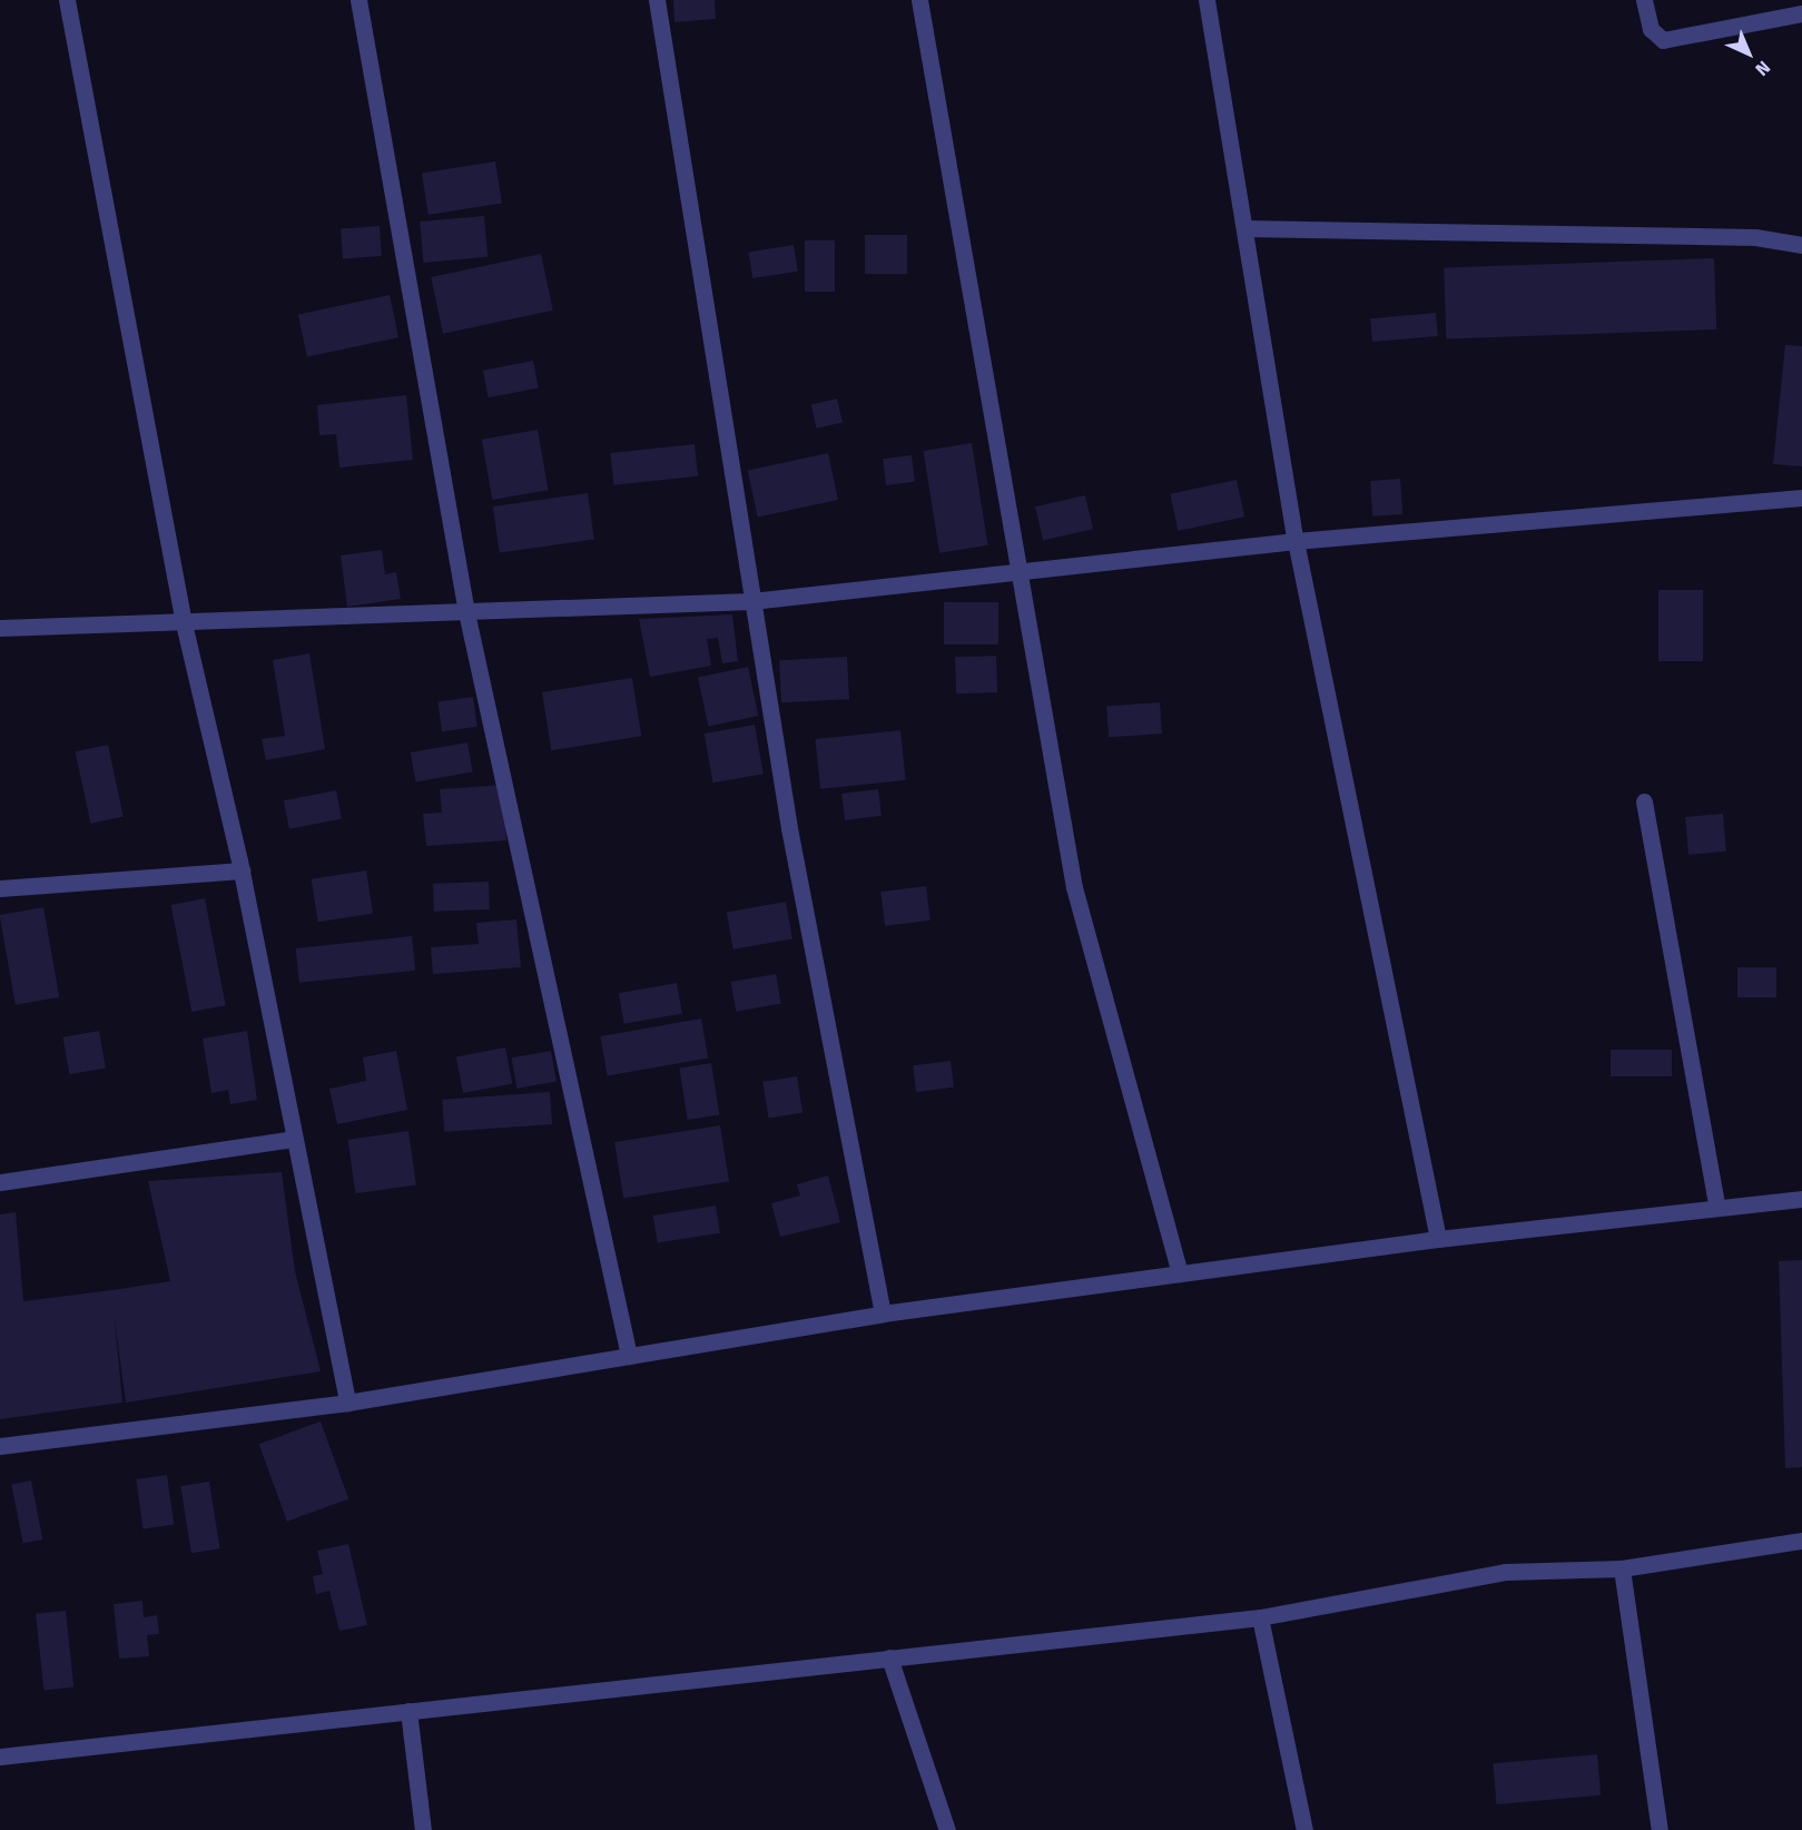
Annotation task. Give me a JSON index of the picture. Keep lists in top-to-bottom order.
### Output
{
  "north": "bottom right"
}
